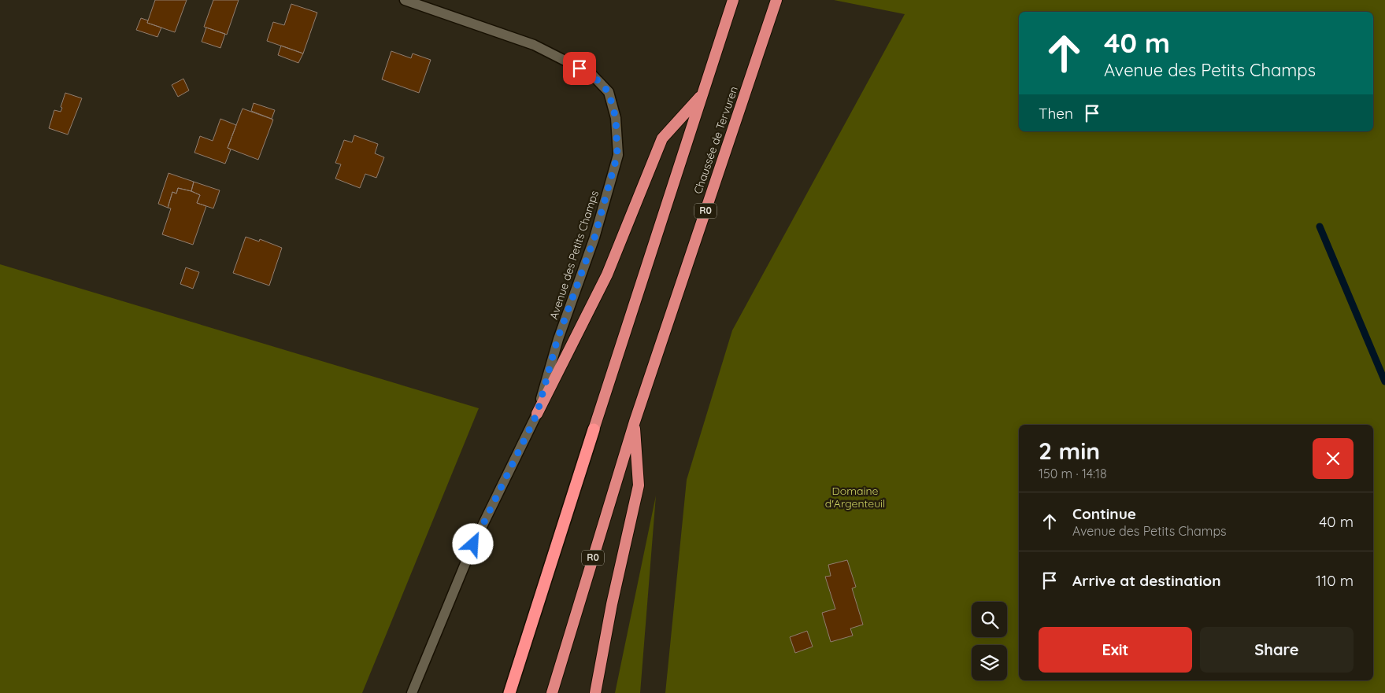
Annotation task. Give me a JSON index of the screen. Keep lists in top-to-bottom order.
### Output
{
  "streets": {
    "highway": ["Chaussée de Tervuren", "R0"],
    "street": ["Avenue des Petits Champs"]
  },
  "crossings": [
    ["Chaussée de Tervuren", "R0"]
  ],
  "parks": ["Domaine d'Argenteuil"],
  "page": {
    "turn": ["40 m", "Avenue des Petits Champs"],
    "then": "Then",
    "heading": ["2 min", "150 m · 14:18"],
    "list": [
      {
        "name": "Continue",
        "note": "Avenue des Petits Champs",
        "value": "40 m"
      },
      {
        "name": "Arrive at destination",
        "value": "110 m"
      }
    ],
    "buttons": ["Exit", "Share"]
  }
}
